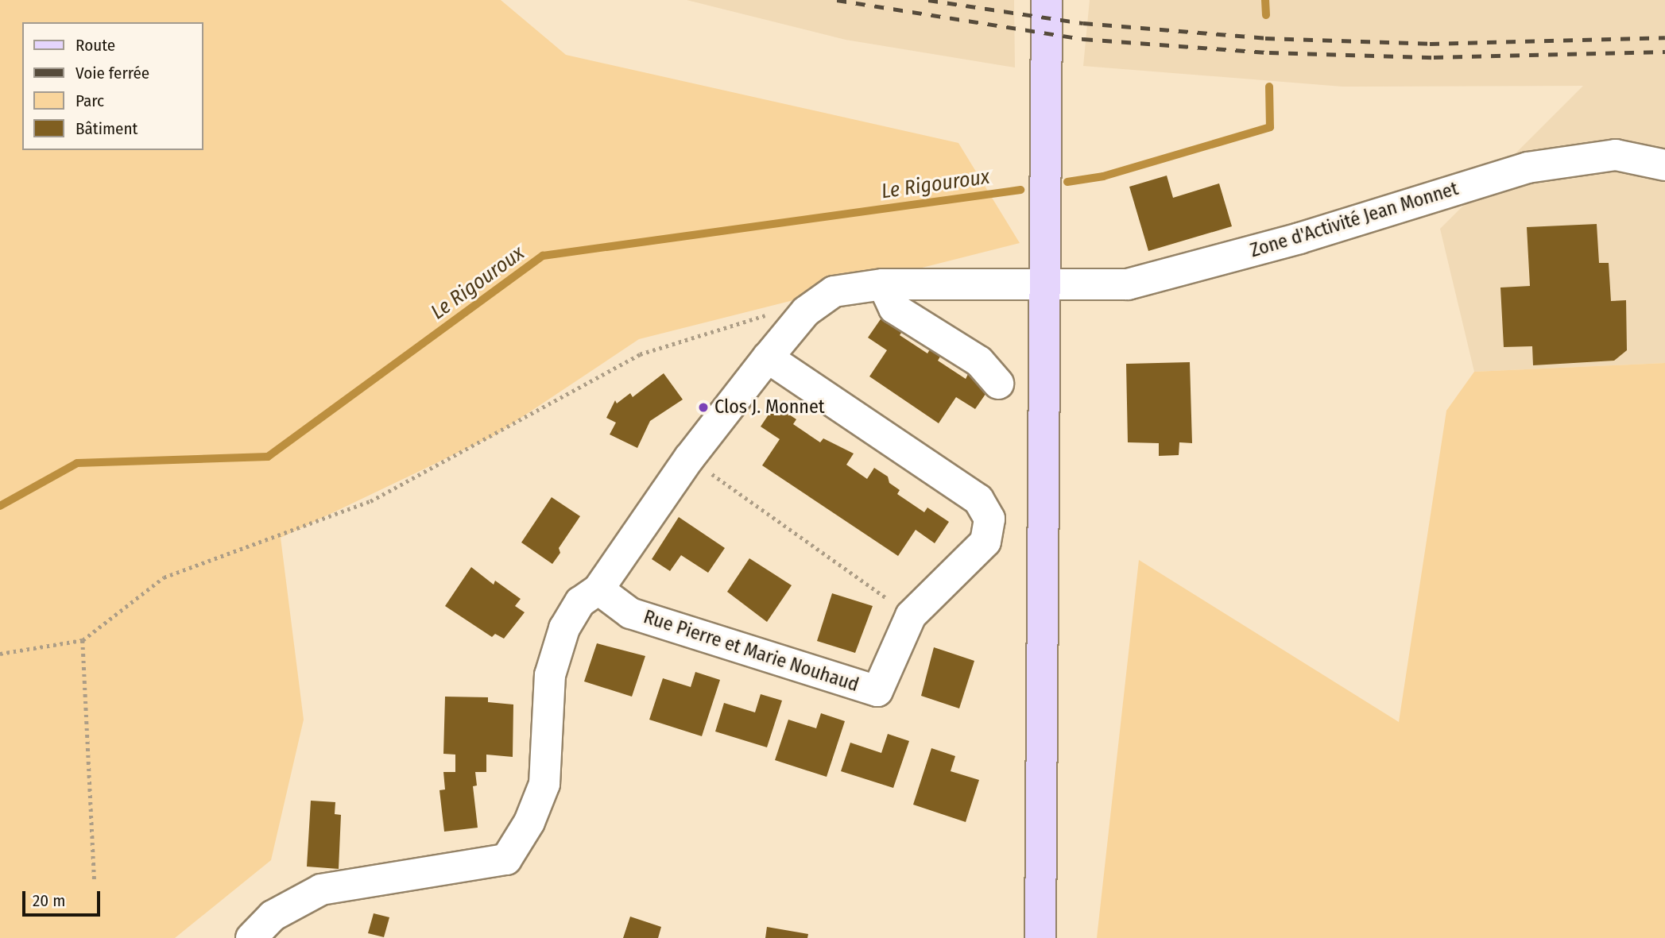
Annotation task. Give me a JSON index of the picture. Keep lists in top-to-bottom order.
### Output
{
  "streets": {
    "street": ["Zone d'Activité Jean Monnet", "Rue Pierre et Marie Nouhaud"]
  },
  "water": ["Le Rigouroux"],
  "places": ["Clos J. Monnet"],
  "legend": [
    "Route",
    "Voie ferrée",
    "Parc",
    "Bâtiment"
  ],
  "scale_bar": "20 m"
}
